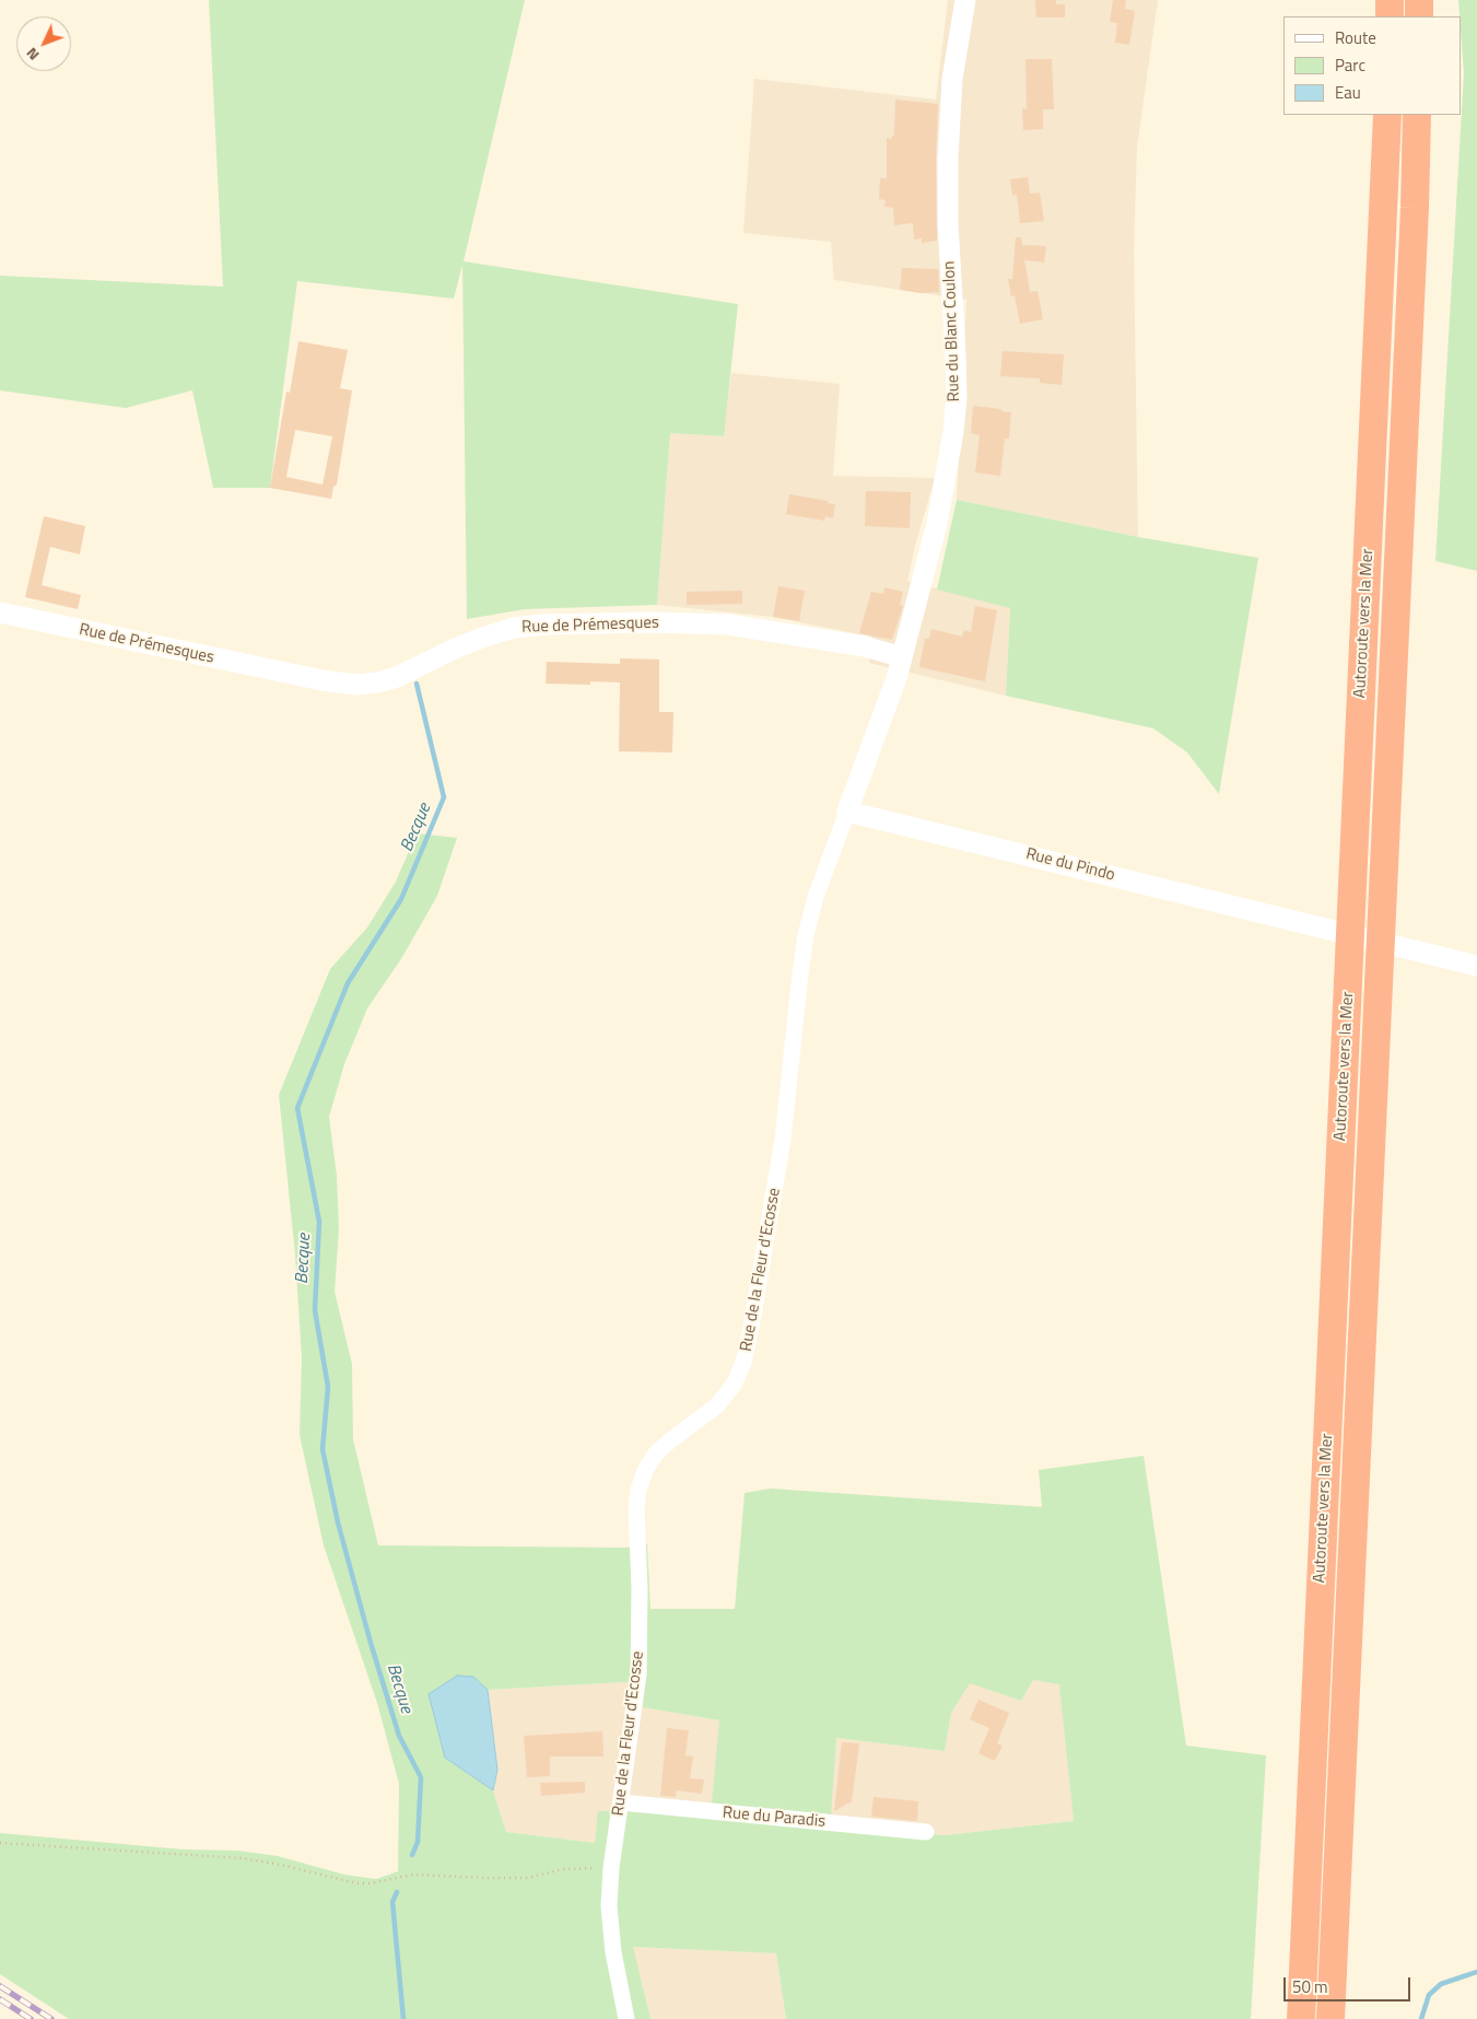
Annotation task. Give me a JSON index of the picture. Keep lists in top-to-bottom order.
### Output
{
  "streets": {
    "highway": ["Autoroute vers la Mer"],
    "street": [
      "Rue du Blanc Coulon",
      "Rue de Prémesques",
      "Rue du Pindo",
      "Rue de la Fleur d'Ecosse",
      "Rue du Paradis"
    ]
  },
  "crossings": [
    ["Rue du Blanc Coulon", "Rue de Prémesques"],
    ["Rue du Blanc Coulon", "Rue du Pindo"],
    ["Rue du Blanc Coulon", "Rue de la Fleur d'Ecosse"],
    ["Rue du Pindo", "Rue de la Fleur d'Ecosse"],
    ["Rue de la Fleur d'Ecosse", "Rue du Paradis"]
  ],
  "water": ["Becque"],
  "legend": ["Route", "Parc", "Eau"],
  "scale_bar": "50 m",
  "north": "bottom left"
}
